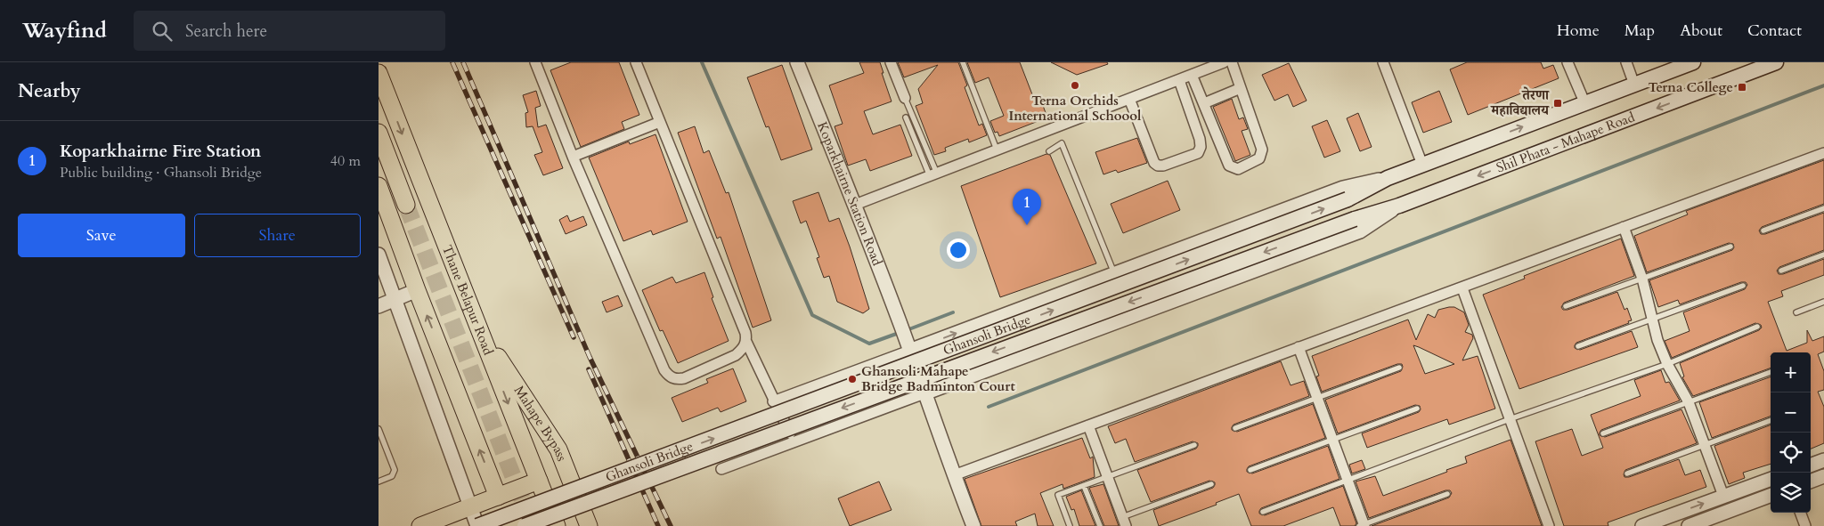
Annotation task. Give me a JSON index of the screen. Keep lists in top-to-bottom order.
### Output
{
  "streets": {
    "main road": [
      "Shil Phata - Mahape Road",
      "Thane Belapur Road",
      "Ghansoli Bridge",
      "Mahape Bypass"
    ],
    "street": ["Koparkhairne Station Road"]
  },
  "crossings": [
    ["Shil Phata - Mahape Road", "Ghansoli Bridge"],
    ["Thane Belapur Road", "Mahape Bypass"]
  ],
  "places": {
    "other": ["Terna Orchids International Schoool", "Ghansoli Mahape Bridge Badminton Court"],
    "transit": ["Terna College", "तेरणा महाविद्यालय"]
  },
  "page": {
    "header": "Wayfind",
    "search": "Search here",
    "nav": [
      "Home",
      "Map",
      "About",
      "Contact"
    ],
    "heading": "Nearby",
    "list": [
      {
        "mark": "1",
        "name": "Koparkhairne Fire Station",
        "note": "Public building · Ghansoli Bridge",
        "value": "40 m"
      }
    ],
    "pins": "1",
    "buttons": ["Save", "Share"],
    "map_buttons": ["+", "−"]
  }
}
